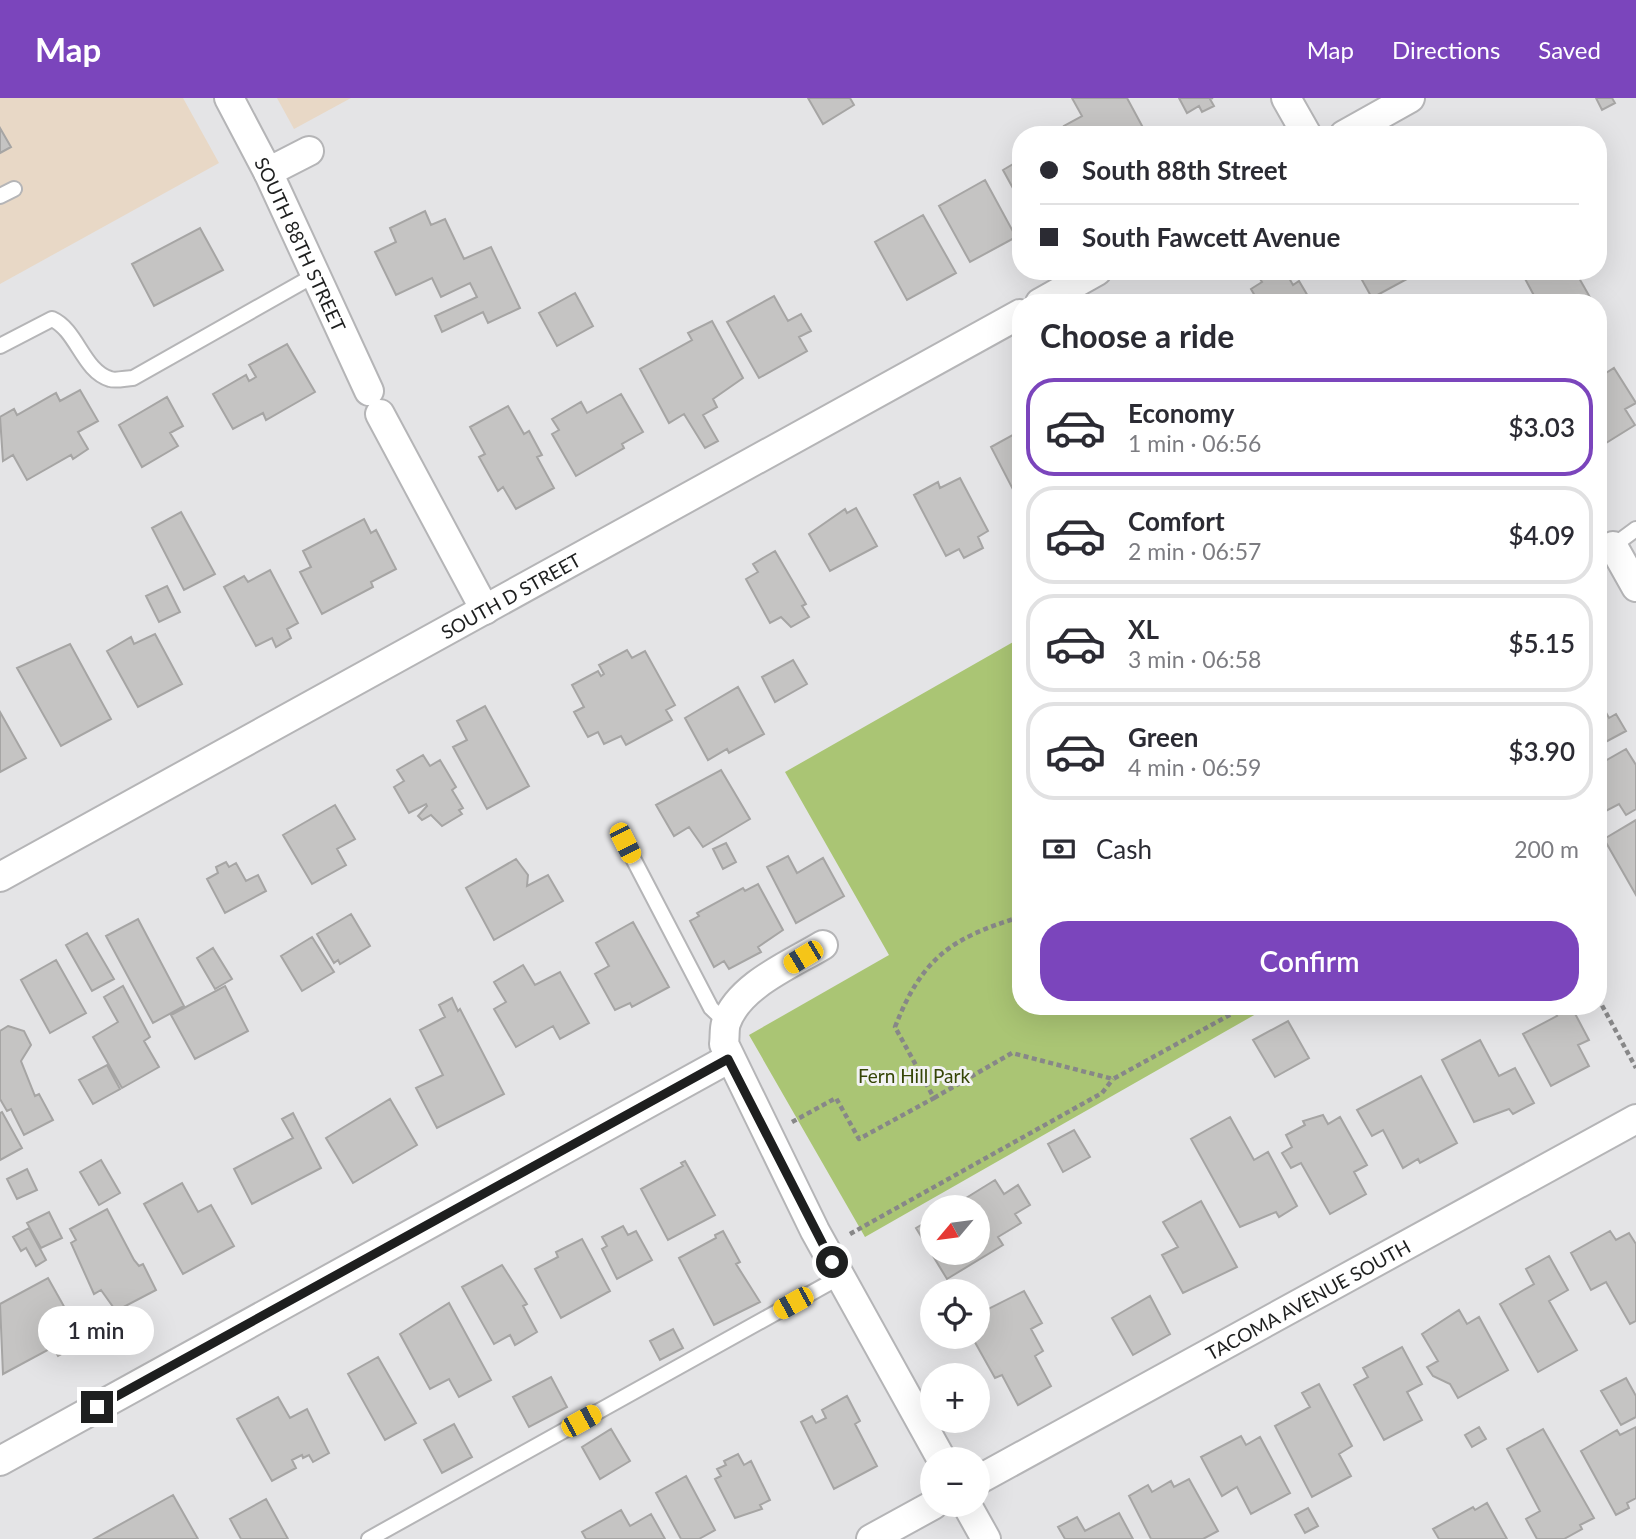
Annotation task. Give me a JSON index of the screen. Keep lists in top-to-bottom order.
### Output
{
  "streets": {
    "street": ["SOUTH 88TH STREET", "SOUTH D STREET", "TACOMA AVENUE SOUTH"]
  },
  "crossings": [
    ["SOUTH 88TH STREET", "SOUTH D STREET"]
  ],
  "parks": ["Fern Hill Park"],
  "north": "bottom left",
  "page": {
    "header": "Map",
    "nav": ["Map", "Directions", "Saved"],
    "banner": ["South 88th Street", "South Fawcett Avenue"],
    "heading": "Choose a ride",
    "list": [
      {
        "name": "Economy",
        "note": "1 min · 06:56",
        "value": "$3.03"
      },
      {
        "name": "Comfort",
        "note": "2 min · 06:57",
        "value": "$4.09"
      },
      {
        "name": "XL",
        "note": "3 min · 06:58",
        "value": "$5.15"
      },
      {
        "name": "Green",
        "note": "4 min · 06:59",
        "value": "$3.90"
      }
    ],
    "pay": ["Cash", "200 m"],
    "buttons": "Confirm",
    "map_buttons": ["+", "−"],
    "bubble": "1 min"
  }
}
